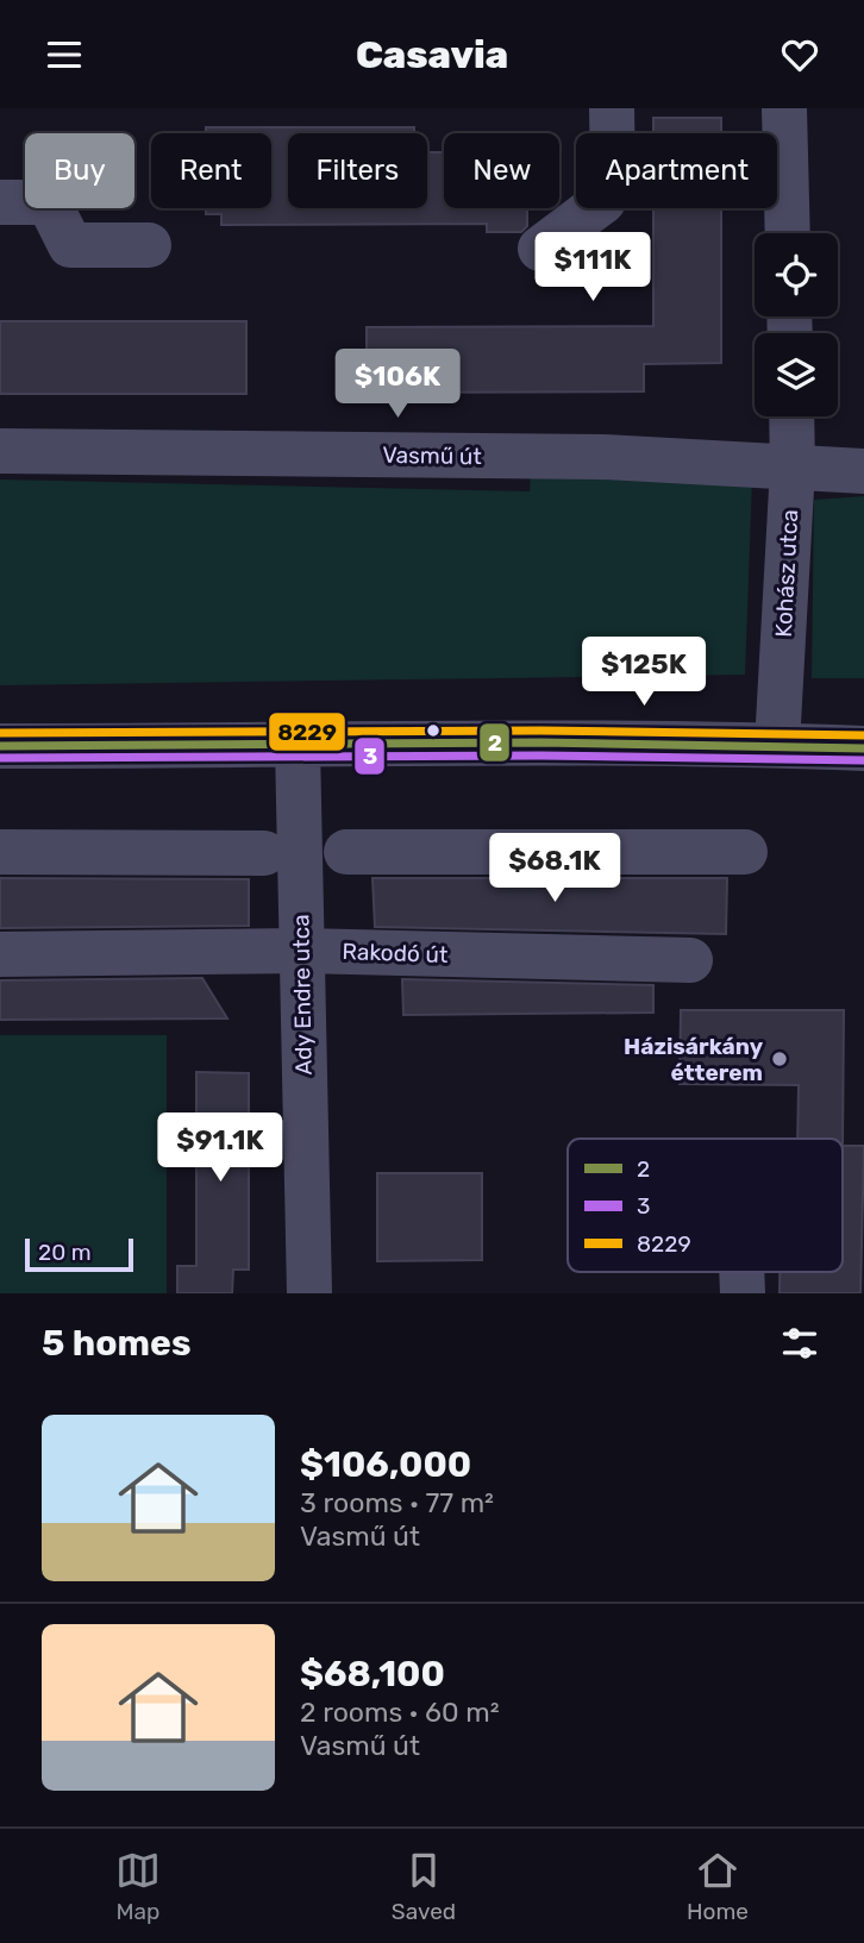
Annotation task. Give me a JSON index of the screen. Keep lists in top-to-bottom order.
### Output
{
  "streets": {
    "street": [
      "Vasmű út",
      "Kohász utca",
      "Rakodó út",
      "Ady Endre utca"
    ]
  },
  "crossings": [
    ["Vasmű út", "Kohász utca"],
    ["Rakodó út", "Ady Endre utca"]
  ],
  "places": ["Házisárkány étterem"],
  "lines": ["transit line 8229", "transit line 2", "transit line 3"],
  "legend": ["2", "3", "8229"],
  "scale_bar": "20 m",
  "page": {
    "header": "Casavia",
    "chip": [
      "Buy",
      "Rent",
      "Filters",
      "New",
      "Apartment"
    ],
    "price": [
      "$111K",
      "$106K",
      "$125K",
      "$68.1K",
      "$91.1K"
    ],
    "scale": "20 m",
    "heading": "5 homes",
    "list": [
      {
        "name": "$106,000",
        "note": "3 rooms · 77 m² · Vasmű út"
      },
      {
        "name": "$68,100",
        "note": "2 rooms · 60 m² · Vasmű út"
      }
    ],
    "tabs": ["Map", "Saved", "Home"]
  }
}
